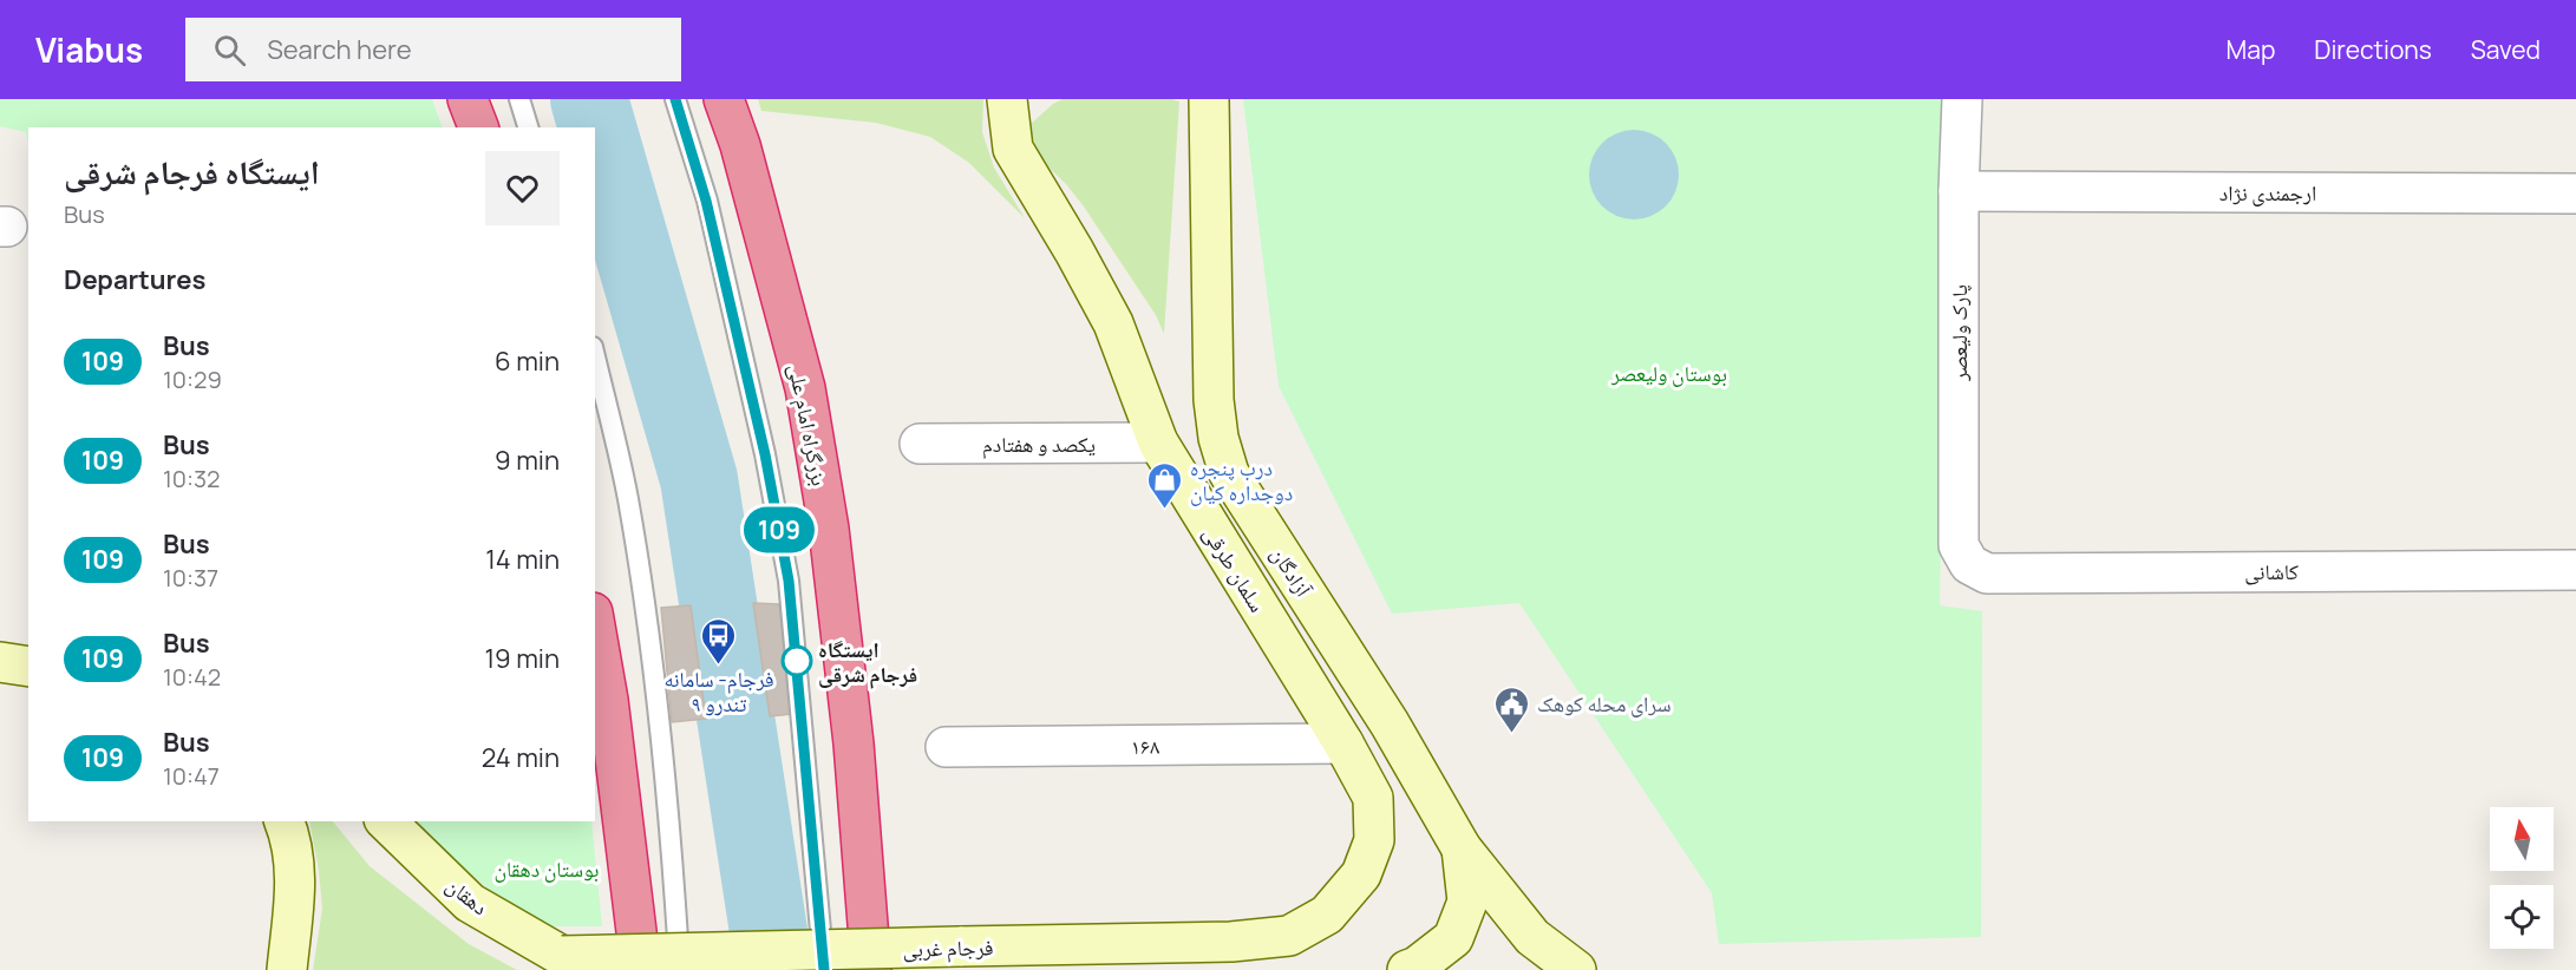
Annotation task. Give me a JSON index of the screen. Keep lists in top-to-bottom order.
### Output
{
  "streets": {
    "highway": ["بزرگراه امام علی"],
    "main road": [
      "سلمان طرقی",
      "آزادگان",
      "دهقان",
      "فرجام غربی"
    ],
    "street": [
      "ارجمندی نژاد",
      "پارک ولیعصر",
      "یکصد و هفتادم",
      "کاشانی",
      "۱۶۸"
    ]
  },
  "crossings": [
    ["ارجمندی نژاد", "پارک ولیعصر"],
    ["پارک ولیعصر", "کاشانی"],
    ["یکصد و هفتادم", "سلمان طرقی"],
    ["سلمان طرقی", "۱۶۸"],
    ["سلمان طرقی", "فرجام غربی"],
    ["دهقان", "فرجام غربی"]
  ],
  "parks": ["بوستان ولیعصر", "بوستان دهقان"],
  "places": {
    "shop": ["درب پنجره دوجداره کیان"],
    "other": ["ایستگاه فرجام شرقی"],
    "bus stop": ["فرجام- سامانه ۹ تندرو"],
    "public building": ["سرای محله کوهک"]
  },
  "lines": ["bus line 109"],
  "north": "top",
  "page": {
    "header": "Viabus",
    "search": "Search here",
    "nav": ["Map", "Directions", "Saved"],
    "on_map": "109",
    "heading": [
      ["ایستگاه فرجام شرقی", "Bus"],
      "Departures"
    ],
    "list": [
      {
        "mark": "109",
        "name": "Bus",
        "note": "10:29",
        "value": "6 min"
      },
      {
        "mark": "109",
        "name": "Bus",
        "note": "10:32",
        "value": "9 min"
      },
      {
        "mark": "109",
        "name": "Bus",
        "note": "10:37",
        "value": "14 min"
      },
      {
        "mark": "109",
        "name": "Bus",
        "note": "10:42",
        "value": "19 min"
      },
      {
        "mark": "109",
        "name": "Bus",
        "note": "10:47",
        "value": "24 min"
      }
    ]
  }
}
